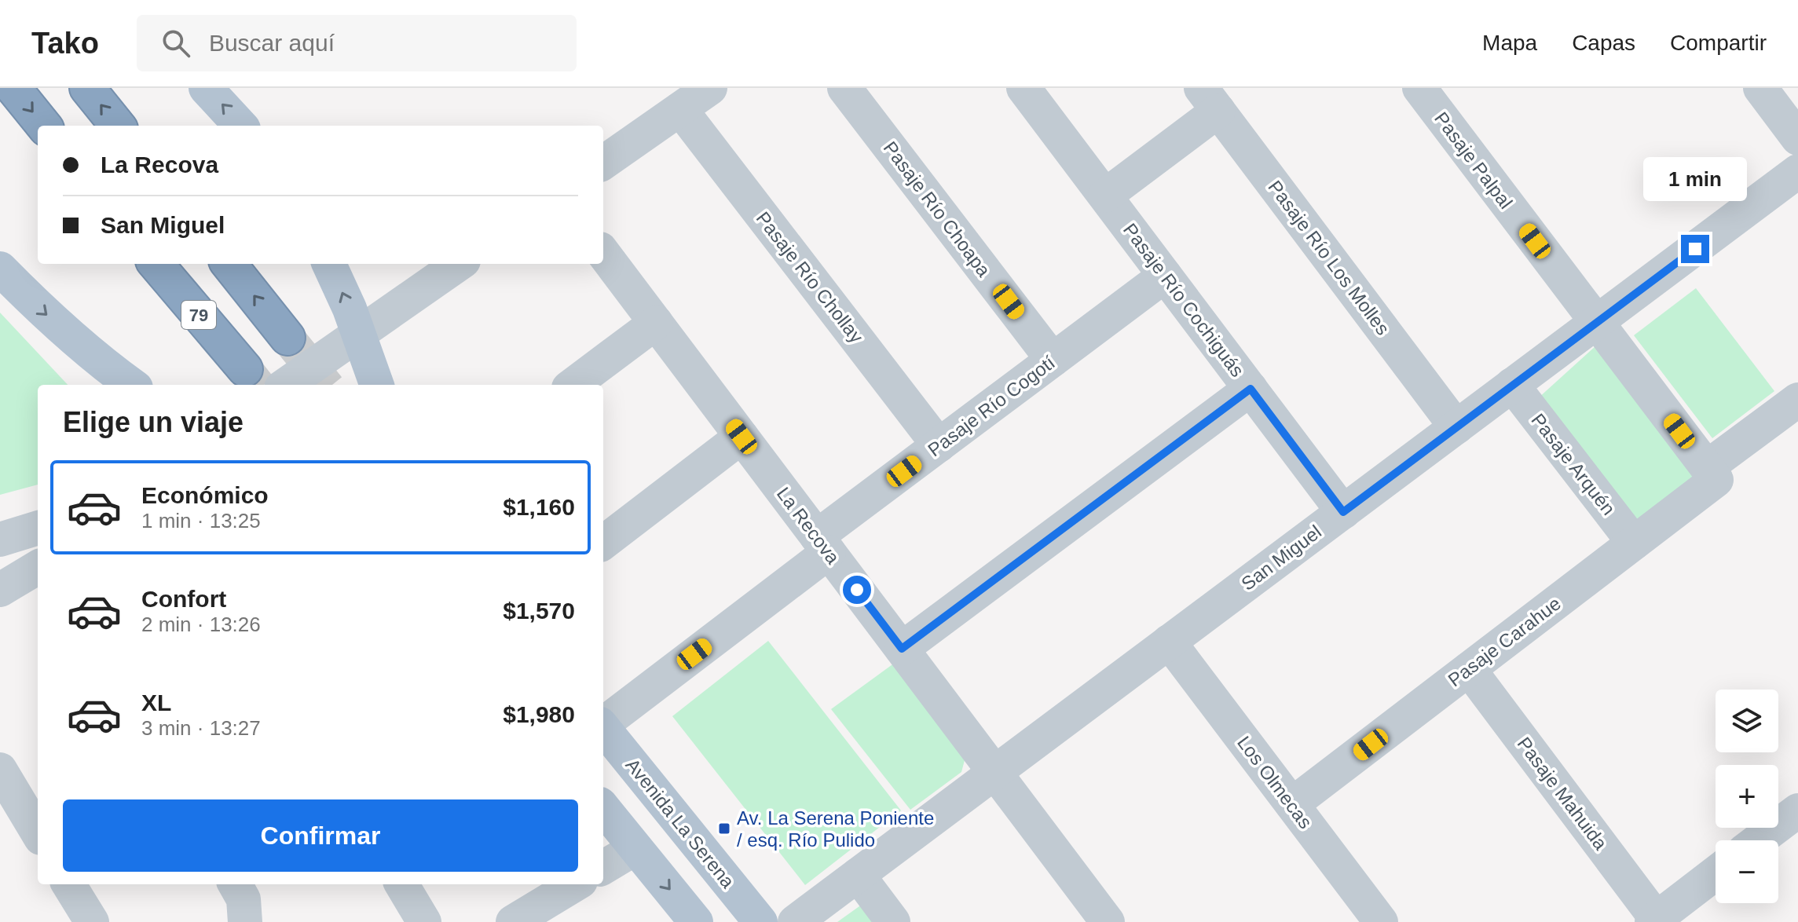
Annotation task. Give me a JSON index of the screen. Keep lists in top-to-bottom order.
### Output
{
  "streets": {
    "highway": ["79"],
    "main road": ["Avenida La Serena"],
    "street": [
      "Pasaje Palpal",
      "Pasaje Río Choapa",
      "Pasaje Río Los Molles",
      "Pasaje Río Chollay",
      "Pasaje Río Cochiguás",
      "Pasaje Río Cogotí",
      "Pasaje Arquén",
      "La Recova",
      "San Miguel",
      "Pasaje Carahue",
      "Los Olmecas",
      "Pasaje Mahuida"
    ]
  },
  "crossings": [
    ["Pasaje Palpal", "San Miguel"],
    ["Pasaje Río Choapa", "Pasaje Río Cogotí"],
    ["Pasaje Río Los Molles", "San Miguel"],
    ["Pasaje Río Chollay", "Pasaje Río Cogotí"],
    ["Pasaje Río Cochiguás", "Pasaje Río Cogotí"],
    ["Pasaje Río Cochiguás", "San Miguel"],
    ["Pasaje Río Cogotí", "La Recova"],
    ["Pasaje Arquén", "San Miguel"],
    ["Pasaje Arquén", "Pasaje Carahue"],
    ["La Recova", "San Miguel"],
    ["San Miguel", "Los Olmecas"],
    ["Pasaje Carahue", "Los Olmecas"],
    ["Pasaje Carahue", "Pasaje Mahuida"]
  ],
  "places": {
    "transit": ["Av. La Serena Poniente / esq. Río Pulido"]
  },
  "page": {
    "header": "Tako",
    "search": "Buscar aquí",
    "nav": ["Mapa", "Capas", "Compartir"],
    "banner": ["La Recova", "San Miguel"],
    "bubble": "1 min",
    "heading": "Elige un viaje",
    "list": [
      {
        "name": "Económico",
        "note": "1 min · 13:25",
        "value": "$1,160"
      },
      {
        "name": "Confort",
        "note": "2 min · 13:26",
        "value": "$1,570"
      },
      {
        "name": "XL",
        "note": "3 min · 13:27",
        "value": "$1,980"
      }
    ],
    "map_buttons": ["+", "−"],
    "buttons": "Confirmar"
  }
}
